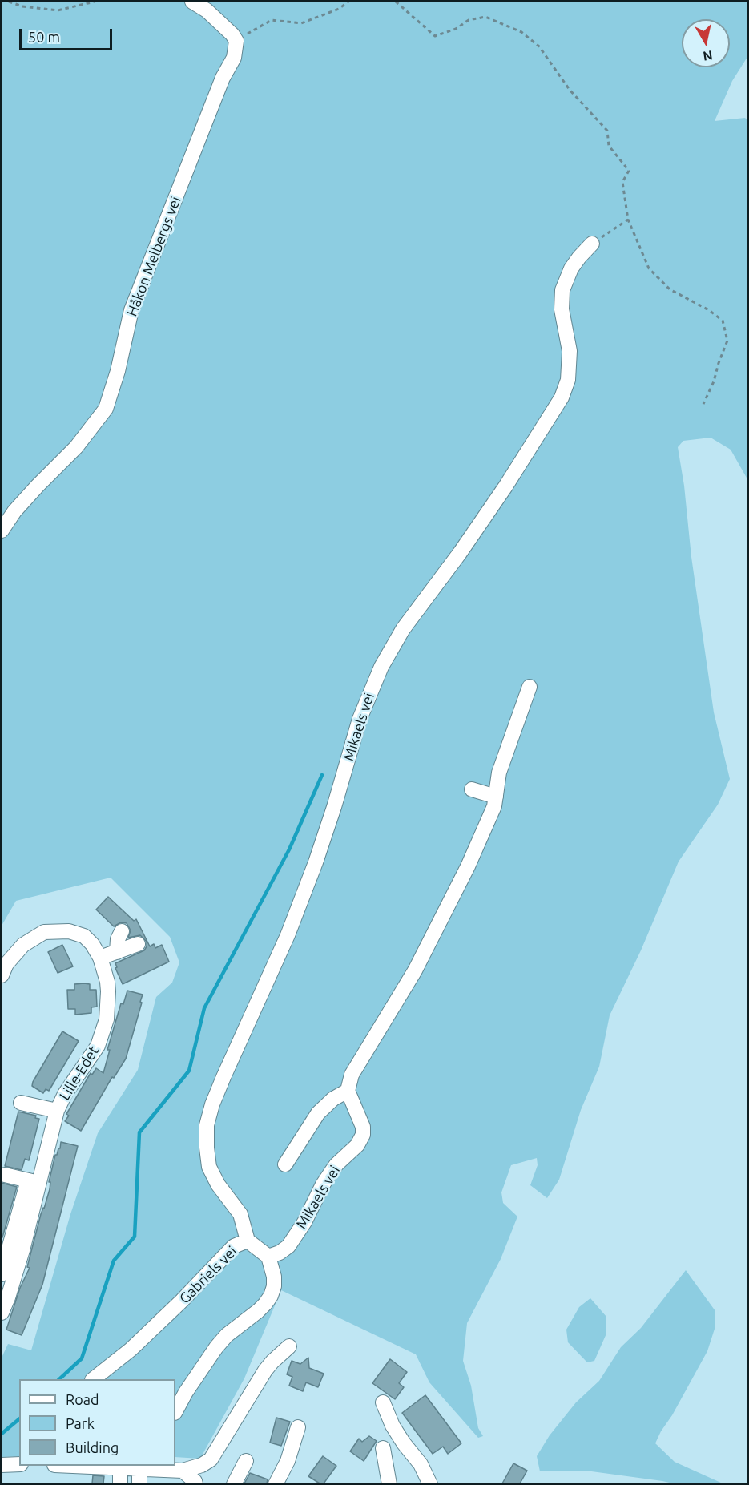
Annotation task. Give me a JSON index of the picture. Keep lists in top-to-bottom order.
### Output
{
  "streets": {
    "street": [
      "Håkon Melbergs vei",
      "Mikaels vei",
      "Lille-Edet",
      "Gabriels vei"
    ]
  },
  "crossings": [
    ["Mikaels vei", "Gabriels vei"]
  ],
  "legend": ["Road", "Park", "Building"],
  "scale_bar": "50 m",
  "north": "bottom"
}
